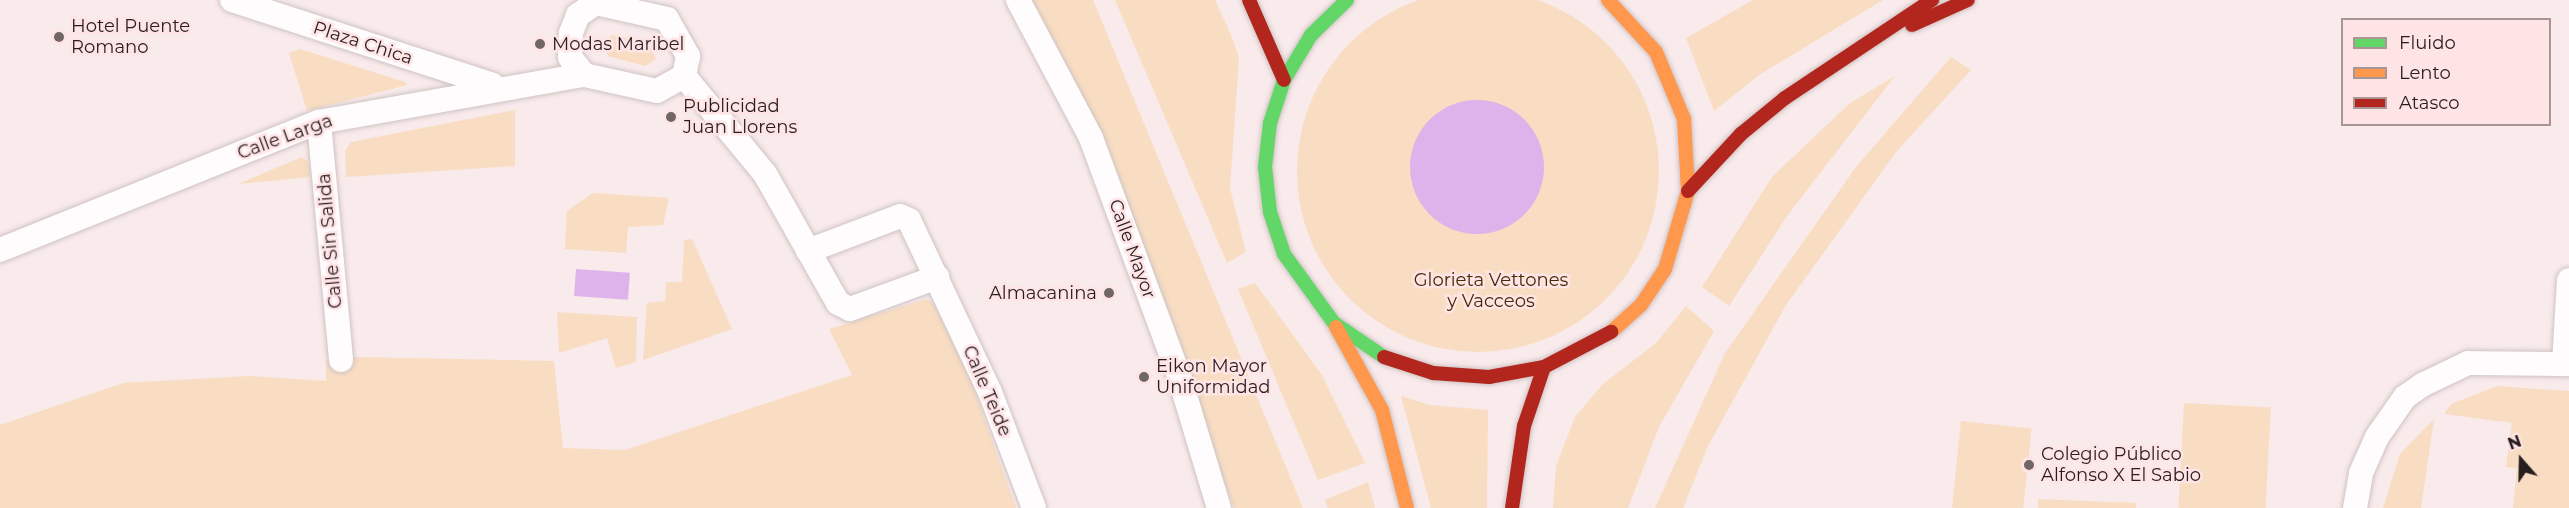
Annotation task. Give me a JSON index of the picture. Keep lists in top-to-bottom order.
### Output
{
  "streets": {
    "street": [
      "Plaza Chica",
      "Calle Larga",
      "Calle Sin Salida",
      "Calle Mayor",
      "Calle Teide"
    ]
  },
  "crossings": [
    ["Plaza Chica", "Calle Larga"],
    ["Calle Larga", "Calle Sin Salida"]
  ],
  "parks": ["Glorieta Vettones y Vacceos"],
  "places": [
    "Hotel Puente Romano",
    "Modas Maribel",
    "Publicidad Juan Llorens",
    "Almacanina",
    "Eikon Mayor Uniformidad",
    "Colegio Público Alfonso X El Sabio"
  ],
  "legend": ["Fluido", "Lento", "Atasco"],
  "north": "top"
}
